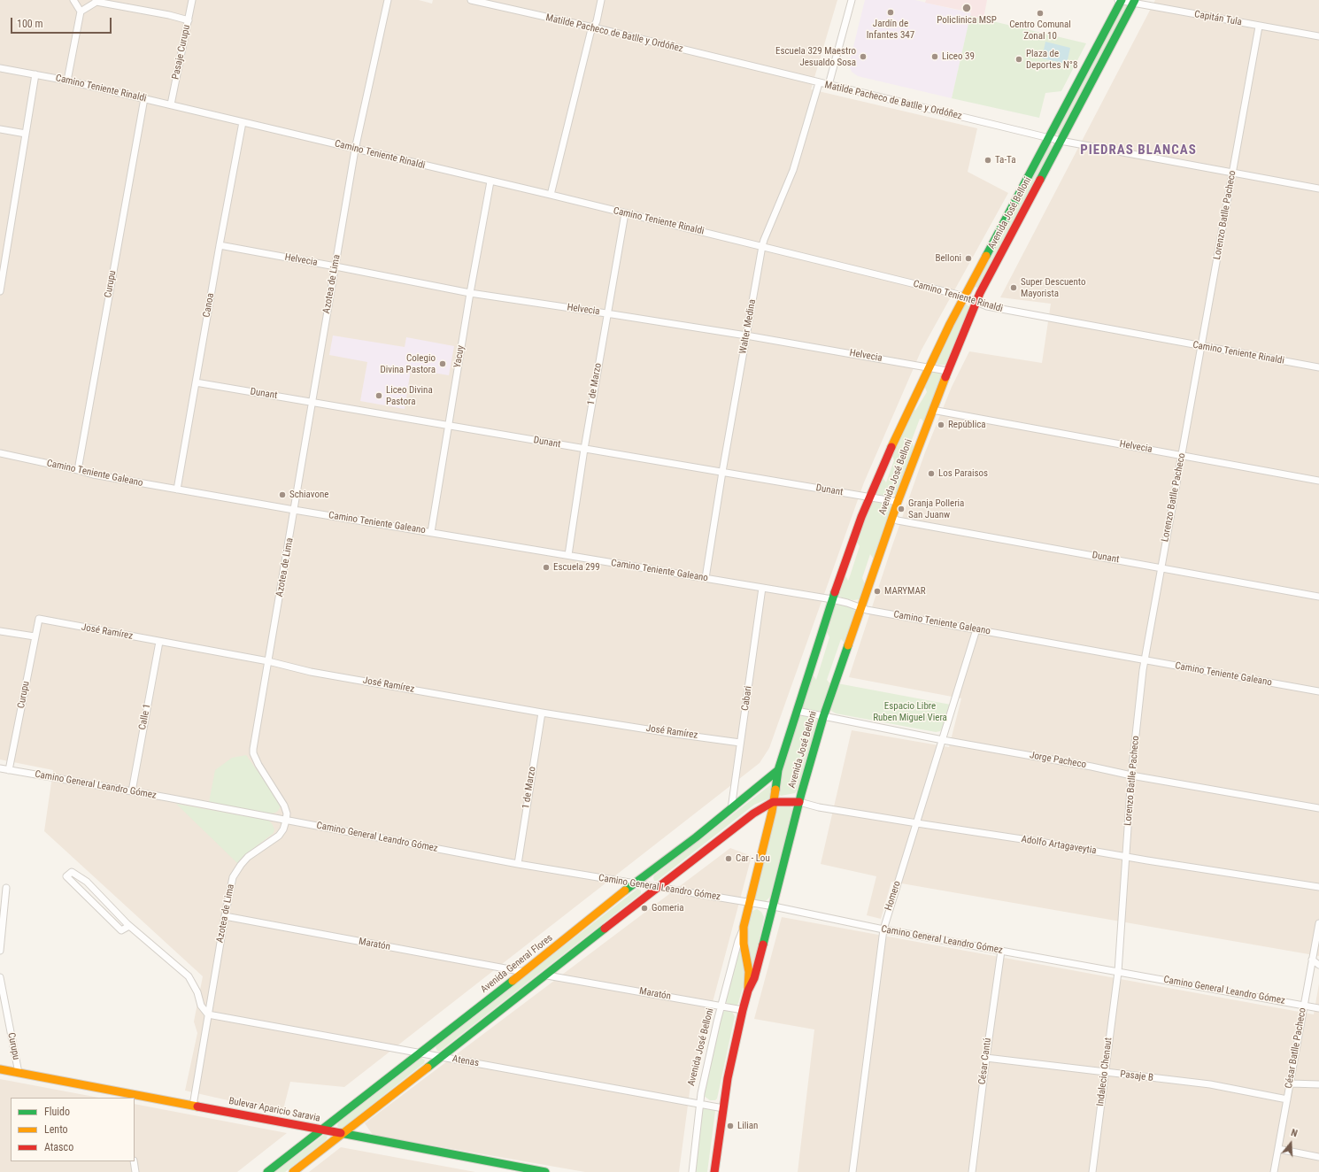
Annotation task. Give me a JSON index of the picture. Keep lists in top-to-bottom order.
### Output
{
  "streets": {
    "main road": ["Avenida José Belloni", "Avenida General Flores", "Bulevar Aparicio Saravia"],
    "street": [
      "Capitán Tula",
      "Matilde Pacheco de Batlle y Ordóñez",
      "Pasaje Curupu",
      "Camino Teniente Rinaldi",
      "Lorenzo Batlle Pacheco",
      "Helvecia",
      "Curupu",
      "Azotea de Lima",
      "Canoa",
      "Walter Medina",
      "Yacuy",
      "1 de Marzo",
      "Dunant",
      "Camino Teniente Galeano",
      "José Ramírez",
      "Cabari",
      "Calle 1",
      "Jorge Pacheco",
      "Camino General Leandro Gómez",
      "Adolfo Artagaveytia",
      "Homero",
      "Maratón",
      "César Batlle Pacheco",
      "Atenas",
      "César Cantú",
      "Indalecio Chenaut",
      "Pasaje B"
    ]
  },
  "crossings": [
    ["Capitán Tula", "Avenida José Belloni"],
    ["Capitán Tula", "Lorenzo Batlle Pacheco"],
    ["Matilde Pacheco de Batlle y Ordóñez", "Avenida José Belloni"],
    ["Matilde Pacheco de Batlle y Ordóñez", "Lorenzo Batlle Pacheco"],
    ["Matilde Pacheco de Batlle y Ordóñez", "Walter Medina"],
    ["Pasaje Curupu", "Camino Teniente Rinaldi"],
    ["Camino Teniente Rinaldi", "Avenida José Belloni"],
    ["Camino Teniente Rinaldi", "Lorenzo Batlle Pacheco"],
    ["Camino Teniente Rinaldi", "Curupu"],
    ["Camino Teniente Rinaldi", "Azotea de Lima"],
    ["Camino Teniente Rinaldi", "Canoa"],
    ["Camino Teniente Rinaldi", "Walter Medina"],
    ["Camino Teniente Rinaldi", "Yacuy"],
    ["Camino Teniente Rinaldi", "1 de Marzo"],
    ["Avenida José Belloni", "Helvecia"],
    ["Avenida José Belloni", "Dunant"],
    ["Avenida José Belloni", "Camino Teniente Galeano"],
    ["Avenida José Belloni", "Jorge Pacheco"],
    ["Avenida José Belloni", "Camino General Leandro Gómez"],
    ["Avenida José Belloni", "Adolfo Artagaveytia"],
    ["Avenida José Belloni", "Maratón"],
    ["Avenida José Belloni", "Avenida General Flores"],
    ["Avenida José Belloni", "Atenas"],
    ["Lorenzo Batlle Pacheco", "Helvecia"],
    ["Lorenzo Batlle Pacheco", "Dunant"],
    ["Lorenzo Batlle Pacheco", "Camino Teniente Galeano"],
    ["Lorenzo Batlle Pacheco", "Jorge Pacheco"],
    ["Lorenzo Batlle Pacheco", "Camino General Leandro Gómez"],
    ["Lorenzo Batlle Pacheco", "Adolfo Artagaveytia"],
    ["Lorenzo Batlle Pacheco", "Indalecio Chenaut"],
    ["Helvecia", "Azotea de Lima"],
    ["Helvecia", "Canoa"],
    ["Helvecia", "Walter Medina"],
    ["Helvecia", "Yacuy"],
    ["Helvecia", "1 de Marzo"],
    ["Curupu", "Camino Teniente Galeano"],
    ["Curupu", "José Ramírez"],
    ["Curupu", "Camino General Leandro Gómez"],
    ["Curupu", "Bulevar Aparicio Saravia"],
    ["Azotea de Lima", "Dunant"],
    ["Azotea de Lima", "Camino Teniente Galeano"],
    ["Azotea de Lima", "José Ramírez"],
    ["Azotea de Lima", "Camino General Leandro Gómez"],
    ["Azotea de Lima", "Maratón"],
    ["Azotea de Lima", "Atenas"],
    ["Azotea de Lima", "Bulevar Aparicio Saravia"],
    ["Canoa", "Dunant"],
    ["Canoa", "Camino Teniente Galeano"],
    ["Walter Medina", "Dunant"],
    ["Walter Medina", "Camino Teniente Galeano"],
    ["Yacuy", "Dunant"],
    ["Yacuy", "Camino Teniente Galeano"],
    ["1 de Marzo", "Dunant"],
    ["1 de Marzo", "Camino Teniente Galeano"],
    ["1 de Marzo", "José Ramírez"],
    ["1 de Marzo", "Camino General Leandro Gómez"],
    ["Camino Teniente Galeano", "Cabari"],
    ["Camino Teniente Galeano", "Homero"],
    ["José Ramírez", "Cabari"],
    ["José Ramírez", "Calle 1"],
    ["Cabari", "Avenida General Flores"],
    ["Calle 1", "Camino General Leandro Gómez"],
    ["Jorge Pacheco", "Homero"],
    ["Camino General Leandro Gómez", "Homero"],
    ["Camino General Leandro Gómez", "Avenida General Flores"],
    ["Camino General Leandro Gómez", "César Batlle Pacheco"],
    ["Camino General Leandro Gómez", "César Cantú"],
    ["Camino General Leandro Gómez", "Indalecio Chenaut"],
    ["Adolfo Artagaveytia", "Homero"],
    ["Maratón", "Avenida General Flores"],
    ["Avenida General Flores", "Atenas"],
    ["Avenida General Flores", "Bulevar Aparicio Saravia"],
    ["César Batlle Pacheco", "Pasaje B"],
    ["César Cantú", "Pasaje B"],
    ["Indalecio Chenaut", "Pasaje B"]
  ],
  "districts": ["PIEDRAS BLANCAS"],
  "parks": ["Espacio Libre Ruben Miguel Viera"],
  "places": [
    "Policlinica MSP",
    "Jardín de Infantes 347",
    "Centro Comunal Zonal 10",
    "Escuela 329 Maestro Jesualdo Sosa",
    "Liceo 39",
    "Plaza de Deportes N°8",
    "Ta-Ta",
    "Belloni",
    "Super Descuento Mayorista",
    "Colegio Divina Pastora",
    "Liceo Divina Pastora",
    "República",
    "Los Paraisos",
    "Schiavone",
    "Granja Polleria San Juanw",
    "Escuela 299",
    "MARYMAR",
    "Car - Lou",
    "Gomeria",
    "Lilian"
  ],
  "legend": ["Fluido", "Lento", "Atasco"],
  "scale_bar": "100 m",
  "north": "top"
}
